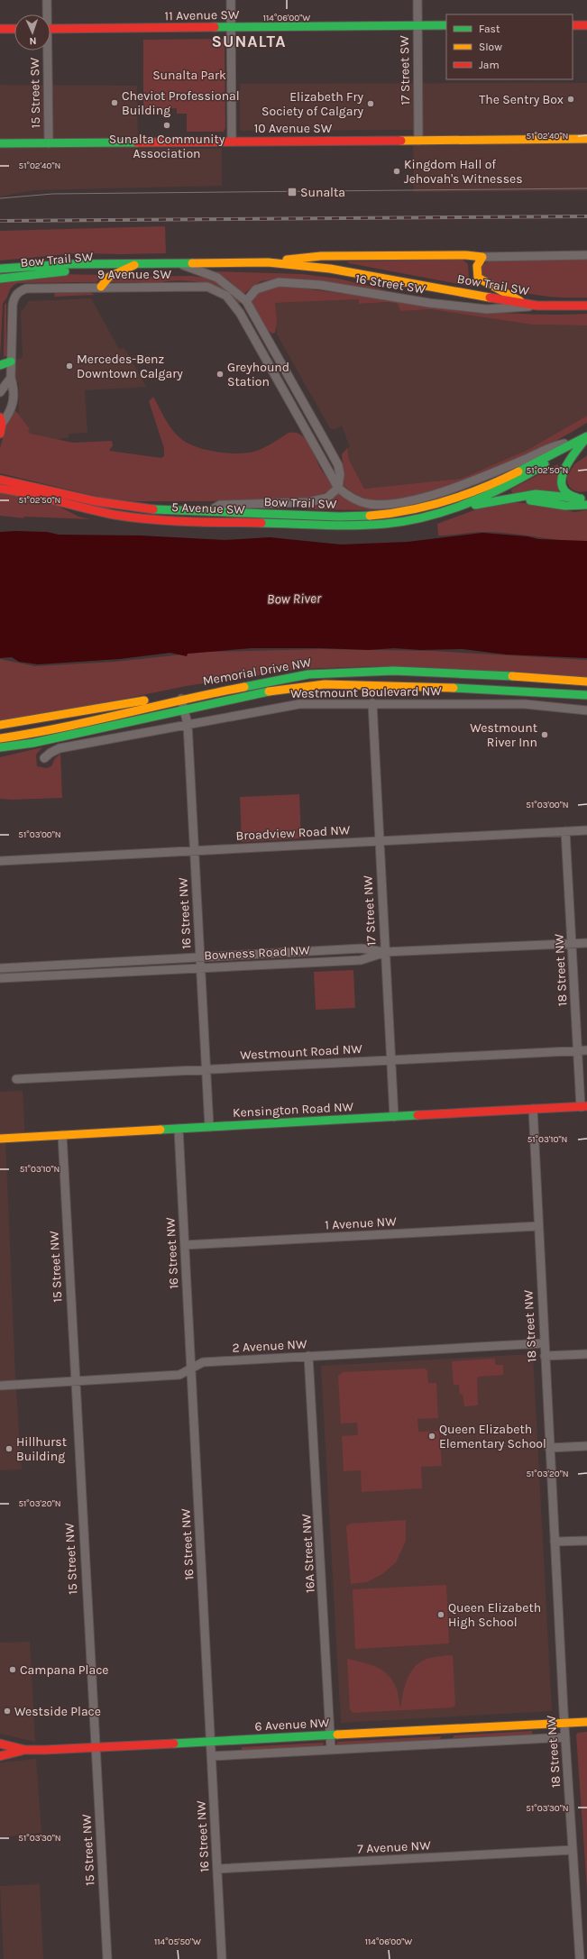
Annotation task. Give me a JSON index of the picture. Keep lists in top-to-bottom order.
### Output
{
  "streets": {
    "main road": [
      "11 Avenue SW",
      "10 Avenue SW",
      "Bow Trail SW",
      "5 Avenue SW",
      "Memorial Drive NW",
      "Kensington Road NW",
      "6 Avenue NW"
    ],
    "street": [
      "17 Street SW",
      "15 Street SW",
      "9 Avenue SW",
      "16 Street SW",
      "Westmount Boulevard NW",
      "Broadview Road NW",
      "17 Street NW",
      "16 Street NW",
      "Bowness Road NW",
      "18 Street NW",
      "Westmount Road NW",
      "1 Avenue NW",
      "15 Street NW",
      "2 Avenue NW",
      "16A Street NW",
      "7 Avenue NW"
    ]
  },
  "crossings": [
    ["11 Avenue SW", "17 Street SW"],
    ["17 Street SW", "10 Avenue SW"],
    ["15 Street SW", "10 Avenue SW"],
    ["Bow Trail SW", "16 Street SW"],
    ["Bow Trail SW", "5 Avenue SW"],
    ["Memorial Drive NW", "16 Street NW"],
    ["Westmount Boulevard NW", "17 Street NW"],
    ["Westmount Boulevard NW", "16 Street NW"],
    ["Broadview Road NW", "17 Street NW"],
    ["Broadview Road NW", "16 Street NW"],
    ["Broadview Road NW", "18 Street NW"],
    ["17 Street NW", "Bowness Road NW"],
    ["17 Street NW", "Westmount Road NW"],
    ["17 Street NW", "Kensington Road NW"],
    ["16 Street NW", "Bowness Road NW"],
    ["16 Street NW", "Westmount Road NW"],
    ["16 Street NW", "Kensington Road NW"],
    ["16 Street NW", "1 Avenue NW"],
    ["16 Street NW", "2 Avenue NW"],
    ["16 Street NW", "6 Avenue NW"],
    ["16 Street NW", "7 Avenue NW"],
    ["Bowness Road NW", "18 Street NW"],
    ["18 Street NW", "Westmount Road NW"],
    ["18 Street NW", "Kensington Road NW"],
    ["18 Street NW", "1 Avenue NW"],
    ["18 Street NW", "2 Avenue NW"],
    ["18 Street NW", "6 Avenue NW"],
    ["18 Street NW", "7 Avenue NW"],
    ["Kensington Road NW", "15 Street NW"],
    ["15 Street NW", "2 Avenue NW"],
    ["15 Street NW", "6 Avenue NW"],
    ["2 Avenue NW", "16A Street NW"],
    ["16A Street NW", "6 Avenue NW"]
  ],
  "districts": ["SUNALTA"],
  "water": ["Bow River"],
  "parks": ["Sunalta Park"],
  "places": {
    "other": [
      "The Sentry Box",
      "Cheviot Professional Building",
      "Elizabeth Fry Society of Calgary",
      "Sunalta Community Association",
      "Kingdom Hall of Jehovah's Witnesses",
      "Mercedes-Benz Downtown Calgary",
      "Greyhound Station",
      "Westmount River Inn",
      "Queen Elizabeth Elementary School",
      "Hillhurst Building",
      "Queen Elizabeth High School",
      "Campana Place",
      "Westside Place"
    ],
    "transit": ["Sunalta"]
  },
  "legend": ["Fast", "Slow", "Jam"],
  "north": "bottom",
  "coordinates": [
    "114°06'00\"W",
    "51°02'40\"N",
    "51°02'50\"N",
    "51°03'00\"N",
    "51°03'10\"N",
    "51°03'20\"N",
    "51°03'30\"N",
    "114°05'50\"W"
  ]
}
